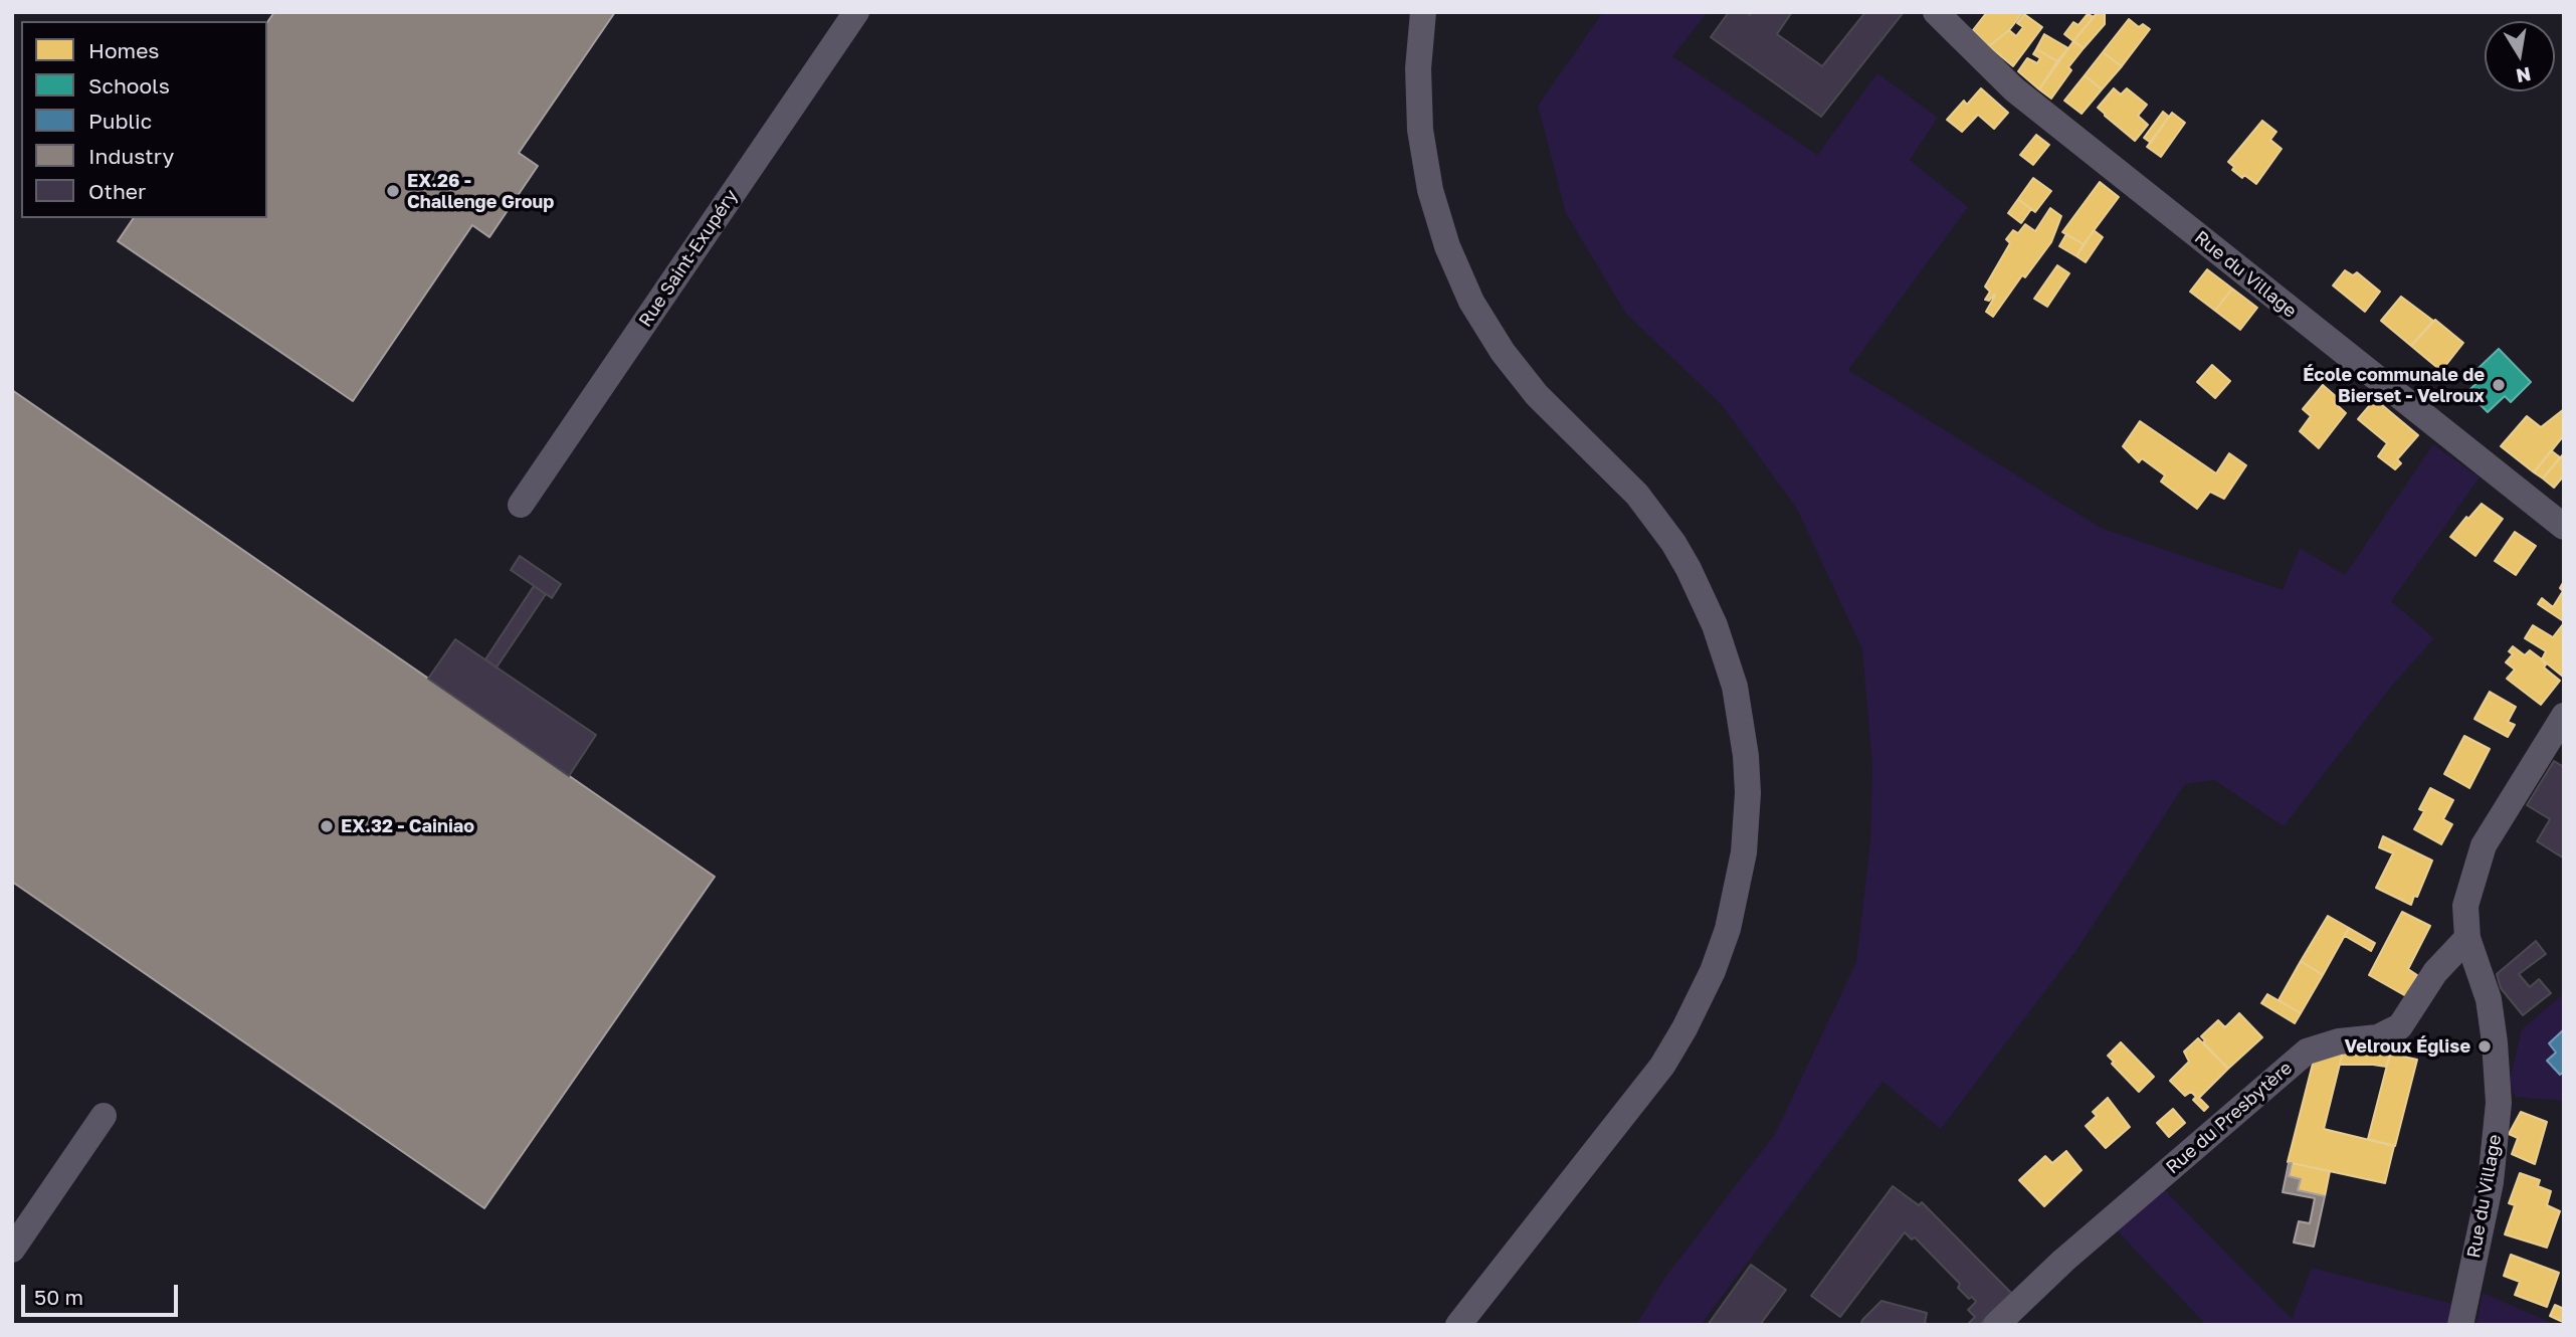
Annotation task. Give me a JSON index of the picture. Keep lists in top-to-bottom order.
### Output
{
  "streets": {
    "street": ["Rue Saint-Exupéry", "Rue du Village", "Rue du Presbytère"]
  },
  "crossings": [
    ["Rue du Village", "Rue du Presbytère"]
  ],
  "places": [
    "EX.26 - Challenge Group",
    "École communale de Bierset - Velroux",
    "EX.32 - Cainiao",
    "Velroux Église"
  ],
  "legend": [
    "Homes",
    "Schools",
    "Public",
    "Industry",
    "Other"
  ],
  "scale_bar": "50 m",
  "north": "bottom"
}
